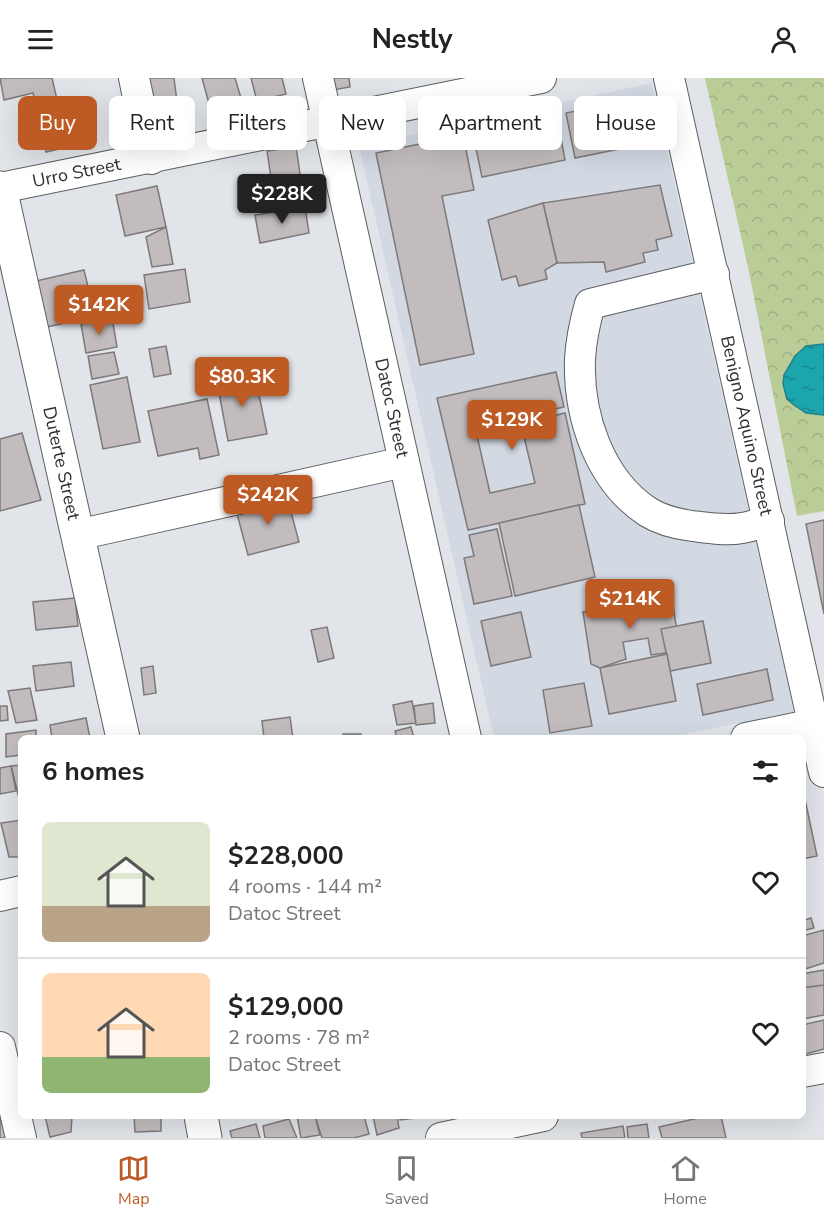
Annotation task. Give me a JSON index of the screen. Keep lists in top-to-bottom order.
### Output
{
  "streets": {
    "main road": ["Duterte Street"],
    "street": ["Urro Street", "Datoc Street", "Benigno Aquino Street"]
  },
  "crossings": [
    ["Urro Street", "Duterte Street"]
  ],
  "page": {
    "header": "Nestly",
    "chip": [
      "Buy",
      "Rent",
      "Filters",
      "New",
      "Apartment",
      "House"
    ],
    "price": [
      "$228K",
      "$142K",
      "$80.3K",
      "$129K",
      "$242K",
      "$214K"
    ],
    "heading": "6 homes",
    "list": [
      {
        "name": "$228,000",
        "note": "4 rooms · 144 m² · Datoc Street"
      },
      {
        "name": "$129,000",
        "note": "2 rooms · 78 m² · Datoc Street"
      }
    ],
    "tabs": ["Map", "Saved", "Home"]
  }
}
